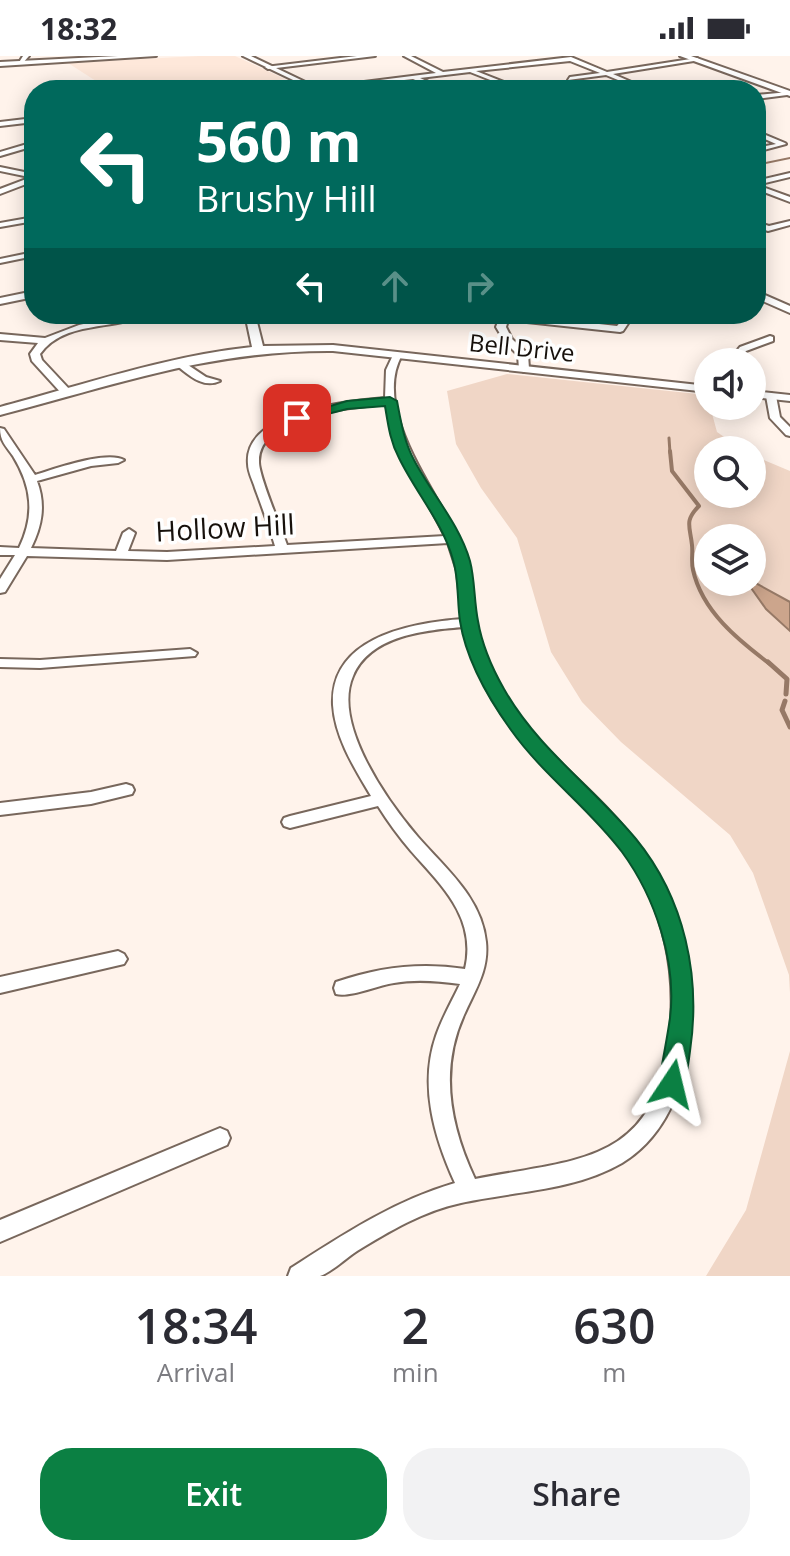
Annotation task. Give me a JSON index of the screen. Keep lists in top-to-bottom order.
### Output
{
  "streets": {
    "street": ["Bell Drive", "Hollow Hill"]
  },
  "page": {
    "status": "18:32",
    "turn": ["560 m", "Brushy Hill"],
    "eta": [
      "18:34",
      "Arrival",
      "2",
      "min",
      "630",
      "m"
    ],
    "buttons": ["Exit", "Share"]
  }
}
